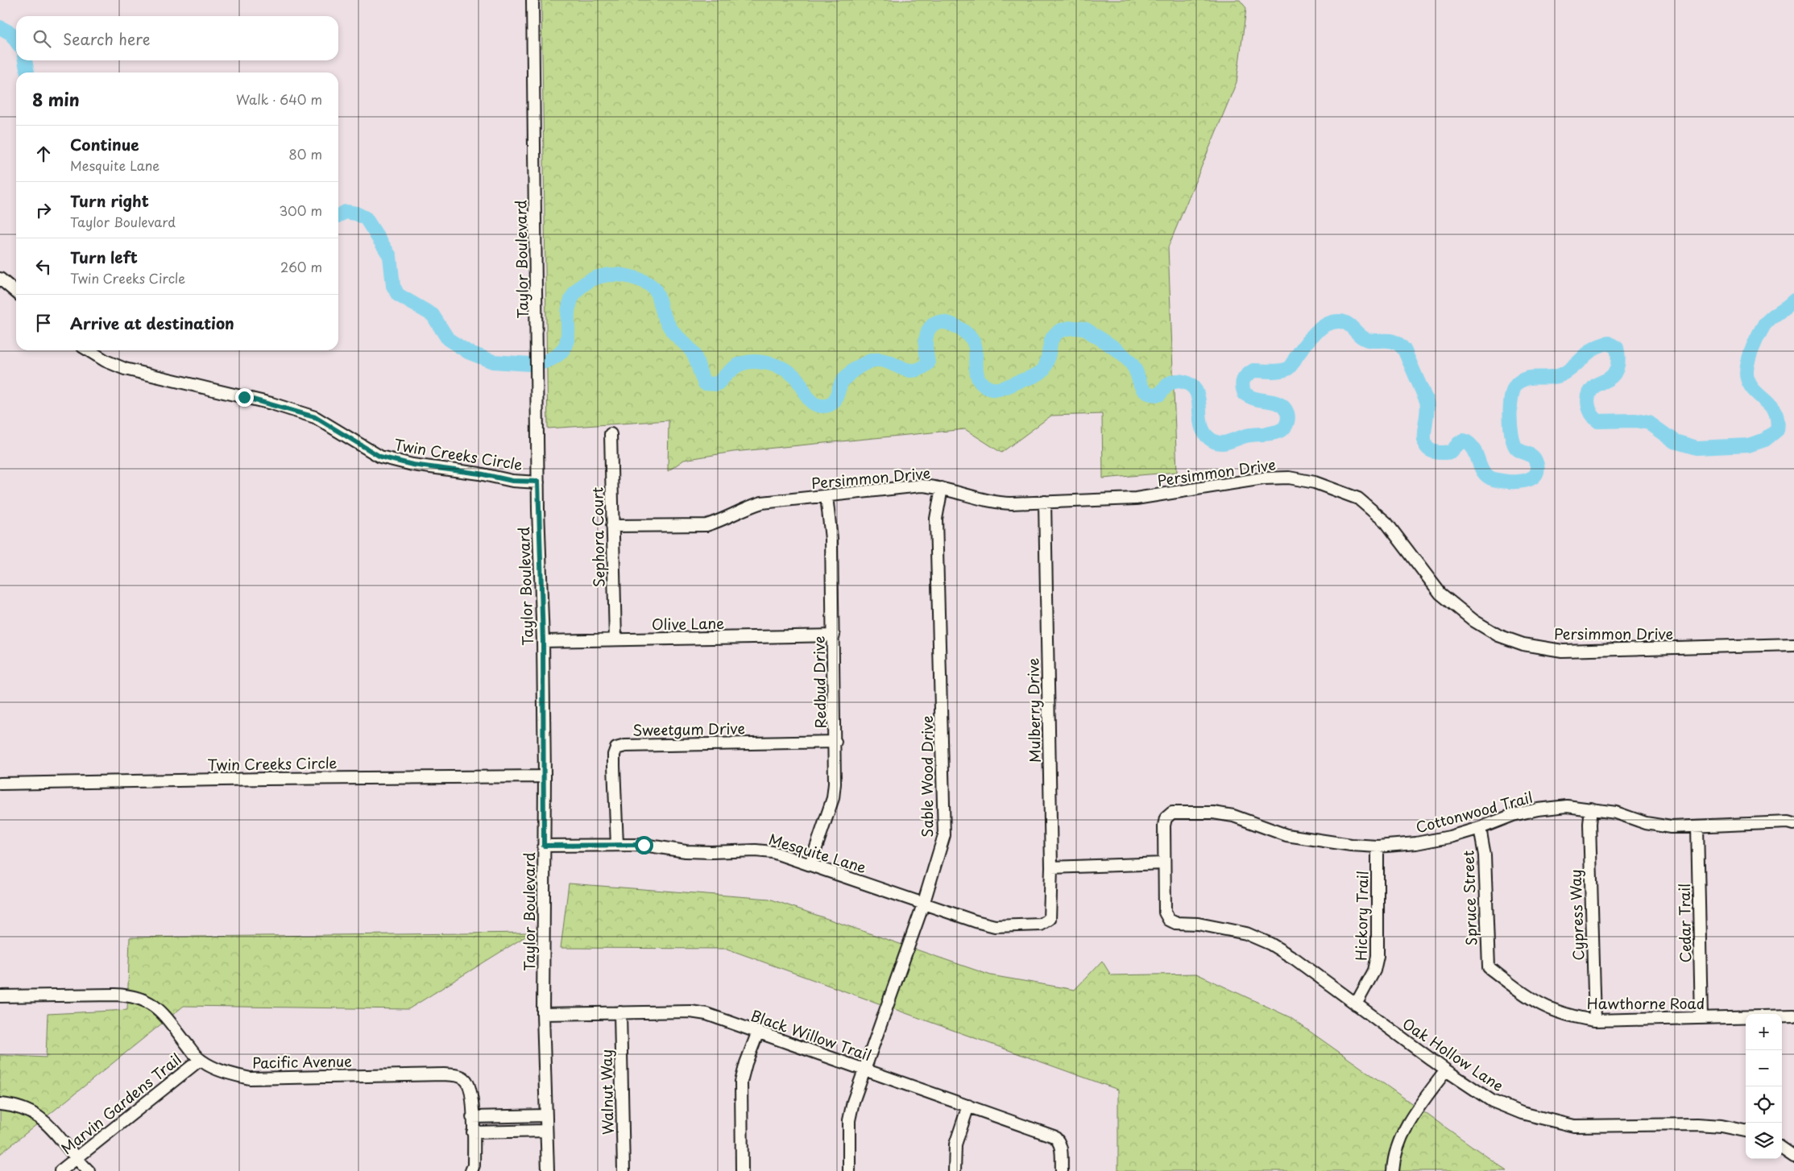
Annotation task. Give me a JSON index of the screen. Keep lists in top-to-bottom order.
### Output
{
  "streets": {
    "street": [
      "Taylor Boulevard",
      "Twin Creeks Circle",
      "Persimmon Drive",
      "Sephora Court",
      "Olive Lane",
      "Redbud Drive",
      "Mulberry Drive",
      "Sweetgum Drive",
      "Sable Wood Drive",
      "Cottonwood Trail",
      "Mesquite Lane",
      "Spruce Street",
      "Cypress Way",
      "Hickory Trail",
      "Cedar Trail",
      "Hawthorne Road",
      "Black Willow Trail",
      "Oak Hollow Lane",
      "Pacific Avenue",
      "Walnut Way",
      "Marvin Gardens Trail"
    ]
  },
  "crossings": [
    ["Taylor Boulevard", "Twin Creeks Circle"],
    ["Taylor Boulevard", "Olive Lane"],
    ["Taylor Boulevard", "Mesquite Lane"],
    ["Taylor Boulevard", "Black Willow Trail"],
    ["Persimmon Drive", "Sephora Court"],
    ["Persimmon Drive", "Redbud Drive"],
    ["Persimmon Drive", "Mulberry Drive"],
    ["Persimmon Drive", "Sable Wood Drive"],
    ["Sephora Court", "Olive Lane"],
    ["Olive Lane", "Redbud Drive"],
    ["Redbud Drive", "Sweetgum Drive"],
    ["Redbud Drive", "Mesquite Lane"],
    ["Mulberry Drive", "Mesquite Lane"],
    ["Sweetgum Drive", "Mesquite Lane"],
    ["Sable Wood Drive", "Mesquite Lane"],
    ["Sable Wood Drive", "Black Willow Trail"],
    ["Cottonwood Trail", "Spruce Street"],
    ["Cottonwood Trail", "Cypress Way"],
    ["Cottonwood Trail", "Hickory Trail"],
    ["Cottonwood Trail", "Cedar Trail"],
    ["Cottonwood Trail", "Oak Hollow Lane"],
    ["Spruce Street", "Hawthorne Road"],
    ["Cypress Way", "Hawthorne Road"],
    ["Hickory Trail", "Oak Hollow Lane"],
    ["Cedar Trail", "Hawthorne Road"],
    ["Black Willow Trail", "Walnut Way"],
    ["Pacific Avenue", "Marvin Gardens Trail"]
  ],
  "page": {
    "search": "Search here",
    "heading": ["8 min", "Walk · 640 m"],
    "list": [
      ["Continue", "Mesquite Lane", "80 m"],
      ["Turn right", "Taylor Boulevard", "300 m"],
      ["Turn left", "Twin Creeks Circle", "260 m"],
      "Arrive at destination"
    ],
    "map_buttons": ["+", "−"]
  }
}
